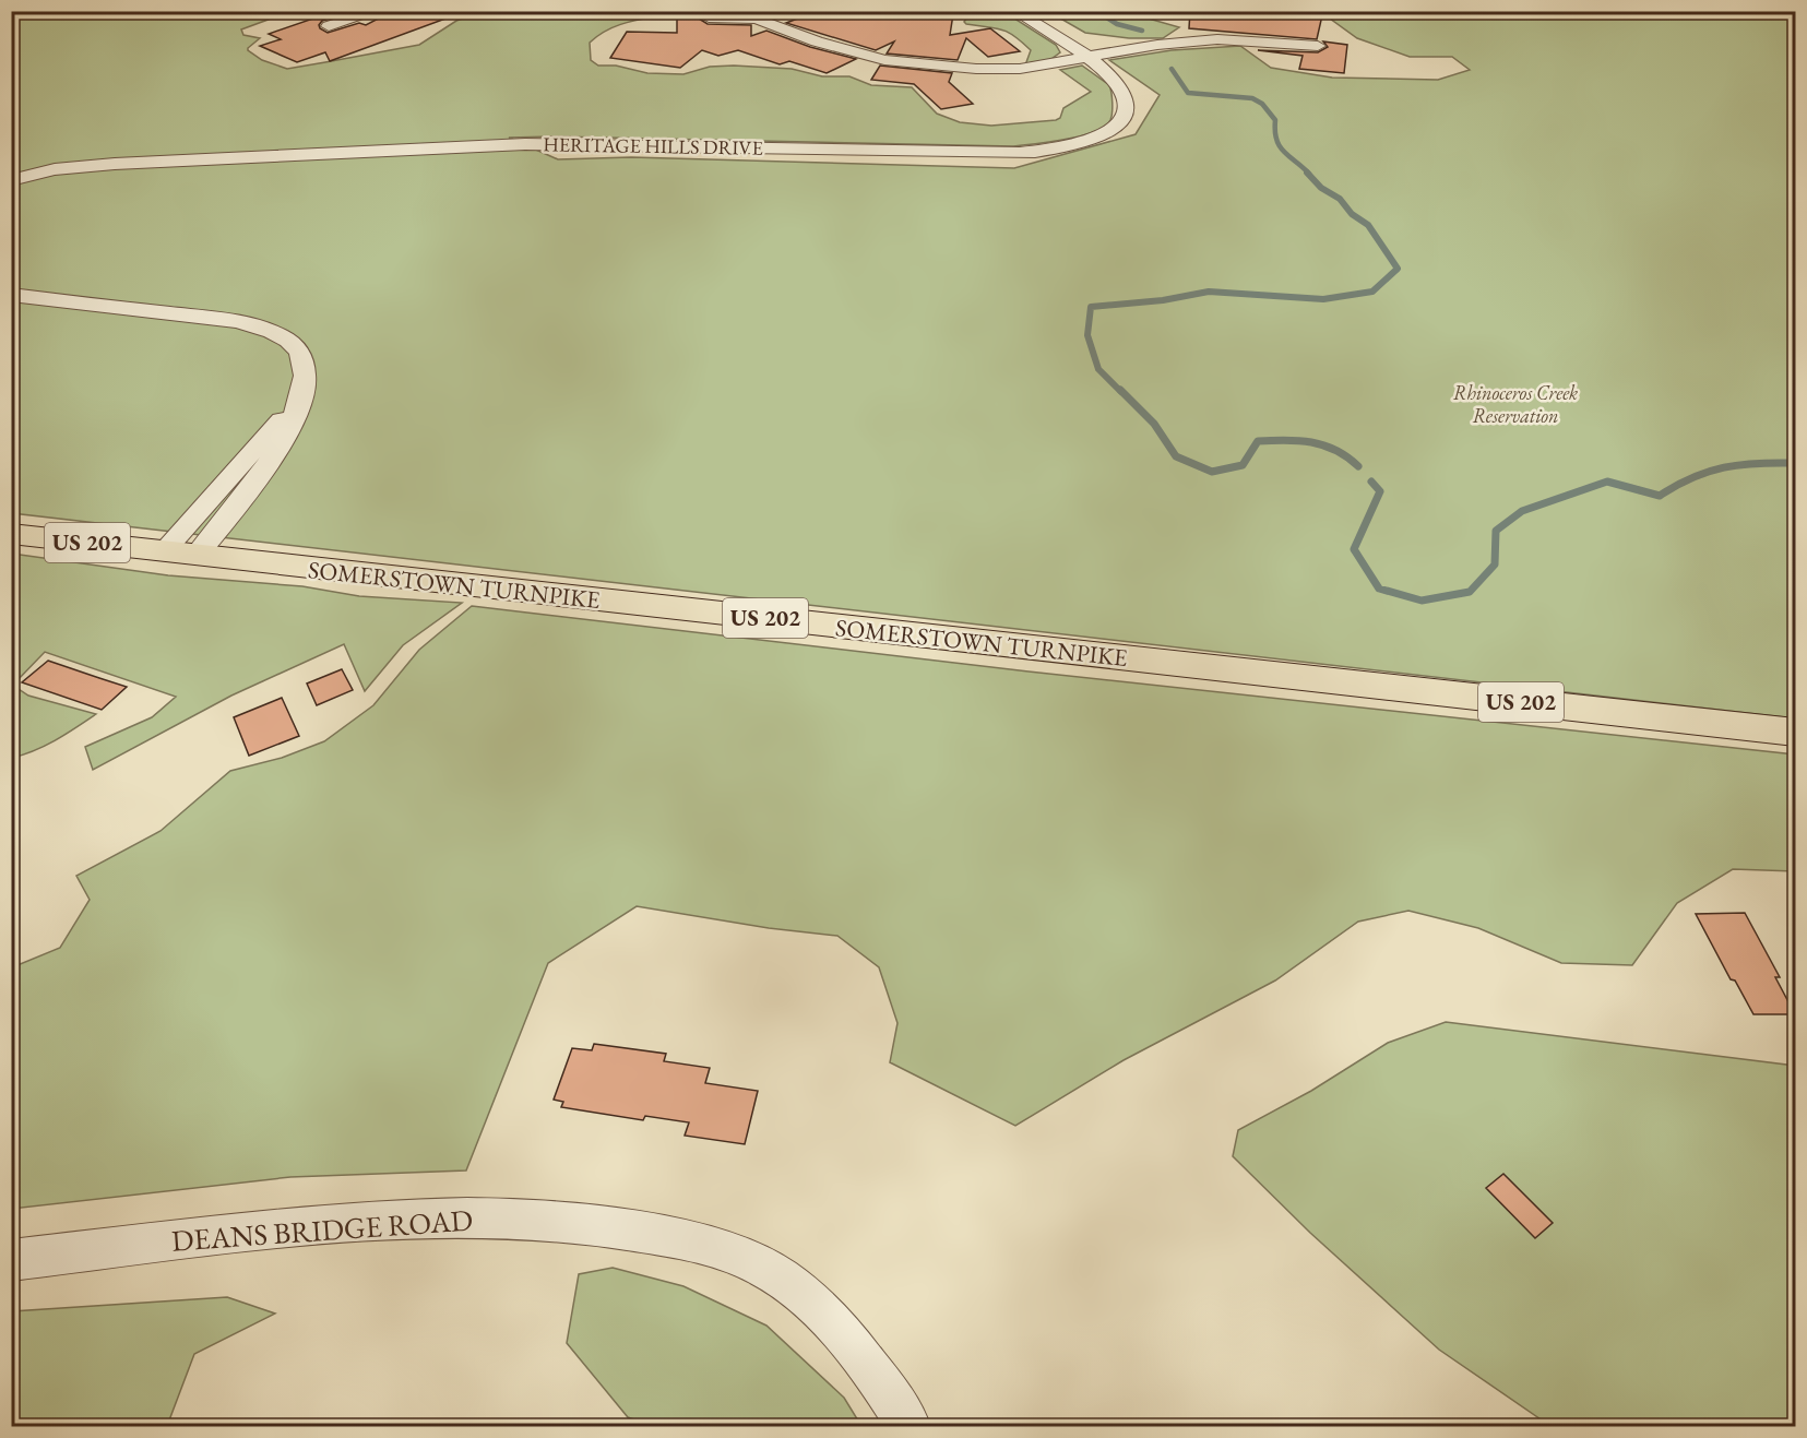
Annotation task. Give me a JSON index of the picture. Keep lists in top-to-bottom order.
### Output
{
  "streets": {
    "main road": ["US 202", "SOMERSTOWN TURNPIKE"],
    "street": ["HERITAGE HILLS DRIVE", "DEANS BRIDGE ROAD"]
  },
  "parks": ["Rhinoceros Creek Reservation"]
}
